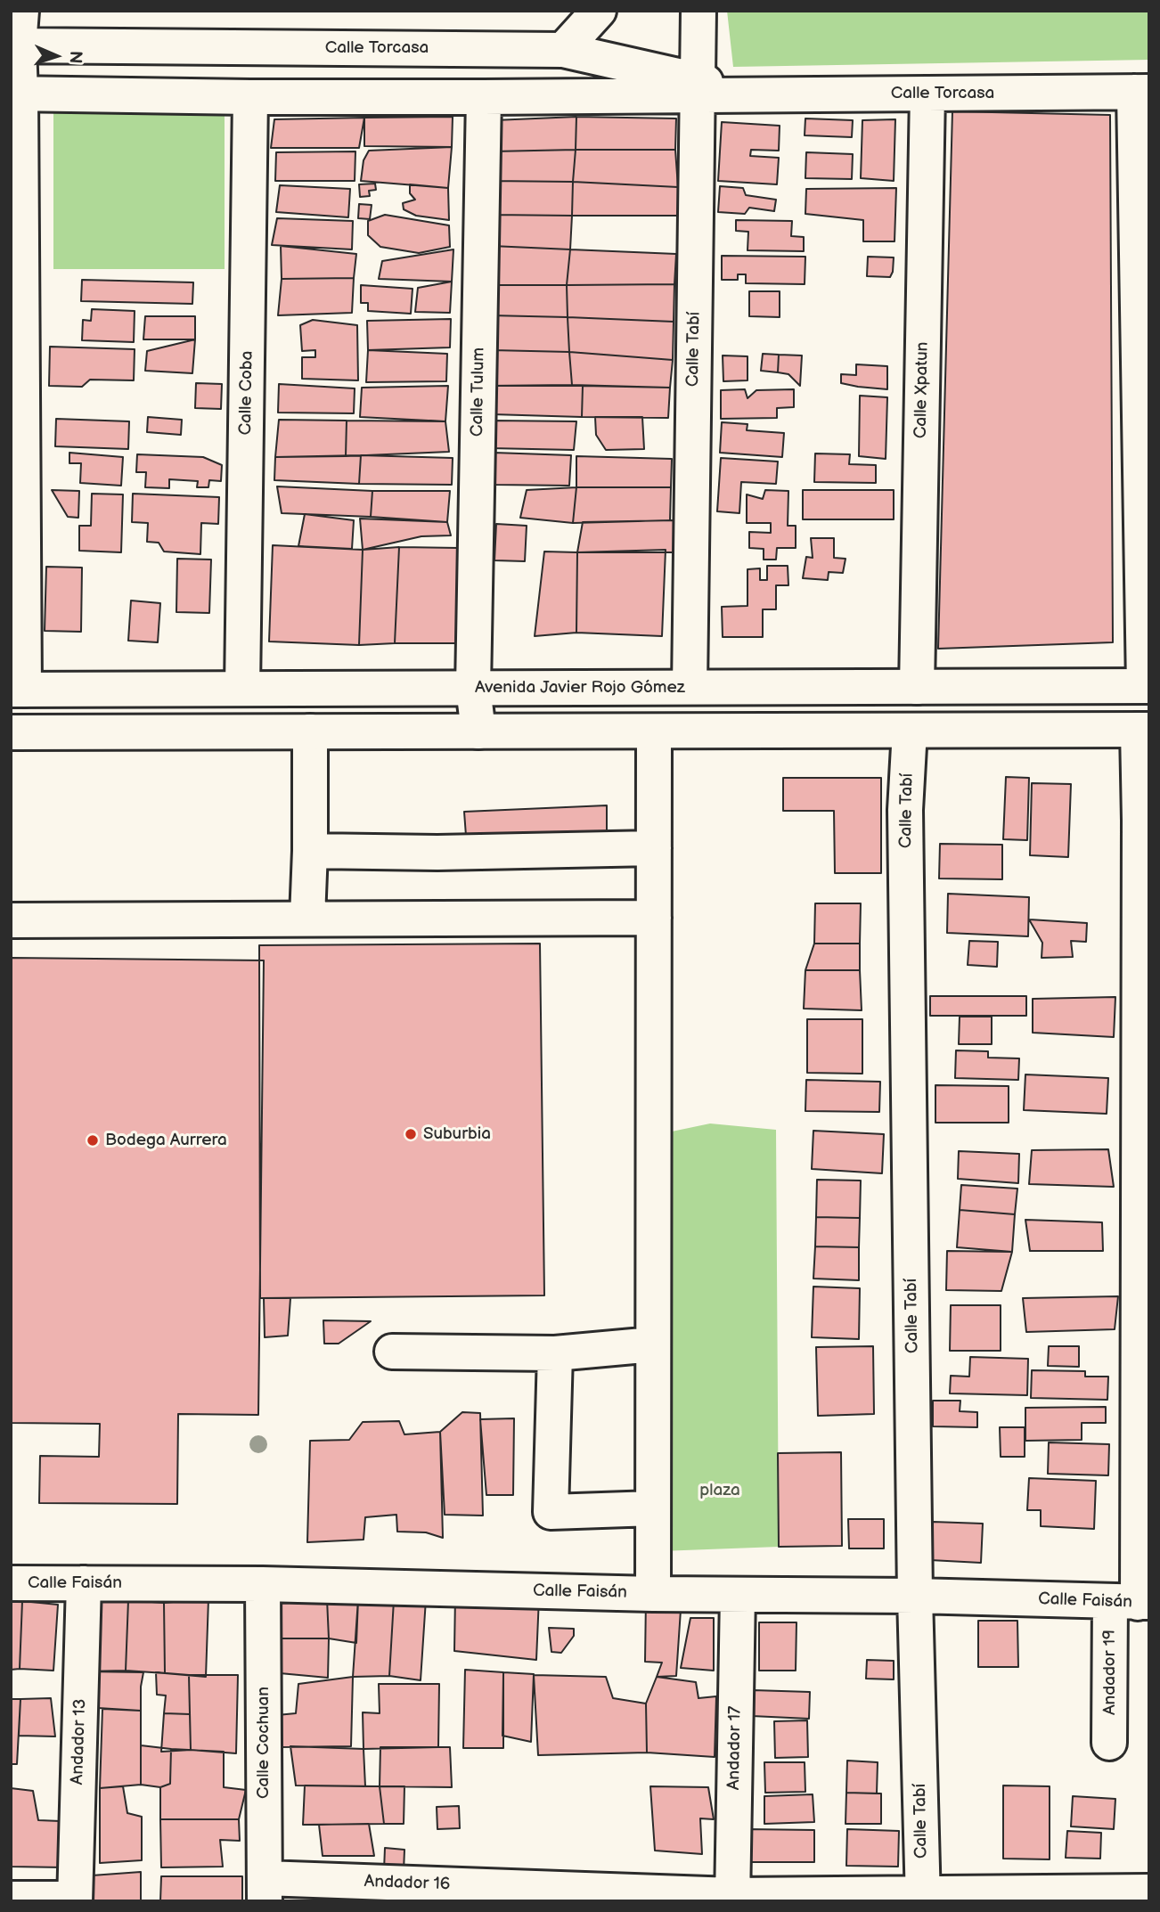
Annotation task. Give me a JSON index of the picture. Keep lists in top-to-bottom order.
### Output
{
  "streets": {
    "street": [
      "Calle Torcasa",
      "Calle Tabí",
      "Calle Xpatun",
      "Calle Tulum",
      "Calle Coba",
      "Avenida Javier Rojo Gómez",
      "Calle Faisán",
      "Andador 19",
      "Andador 13",
      "Calle Cochuan",
      "Andador 17",
      "Andador 16"
    ]
  },
  "crossings": [
    ["Calle Torcasa", "Calle Tabí"],
    ["Calle Torcasa", "Calle Xpatun"],
    ["Calle Torcasa", "Calle Tulum"],
    ["Calle Torcasa", "Calle Coba"],
    ["Calle Tabí", "Avenida Javier Rojo Gómez"],
    ["Calle Tabí", "Calle Faisán"],
    ["Calle Tabí", "Andador 16"],
    ["Calle Xpatun", "Avenida Javier Rojo Gómez"],
    ["Calle Tulum", "Avenida Javier Rojo Gómez"],
    ["Calle Coba", "Avenida Javier Rojo Gómez"],
    ["Calle Faisán", "Andador 19"],
    ["Calle Faisán", "Andador 13"],
    ["Calle Faisán", "Calle Cochuan"],
    ["Calle Faisán", "Andador 17"],
    ["Calle Cochuan", "Andador 16"],
    ["Andador 17", "Andador 16"]
  ],
  "parks": ["plaza"],
  "places": ["Suburbia", "Bodega Aurrera"],
  "north": "right"
}
